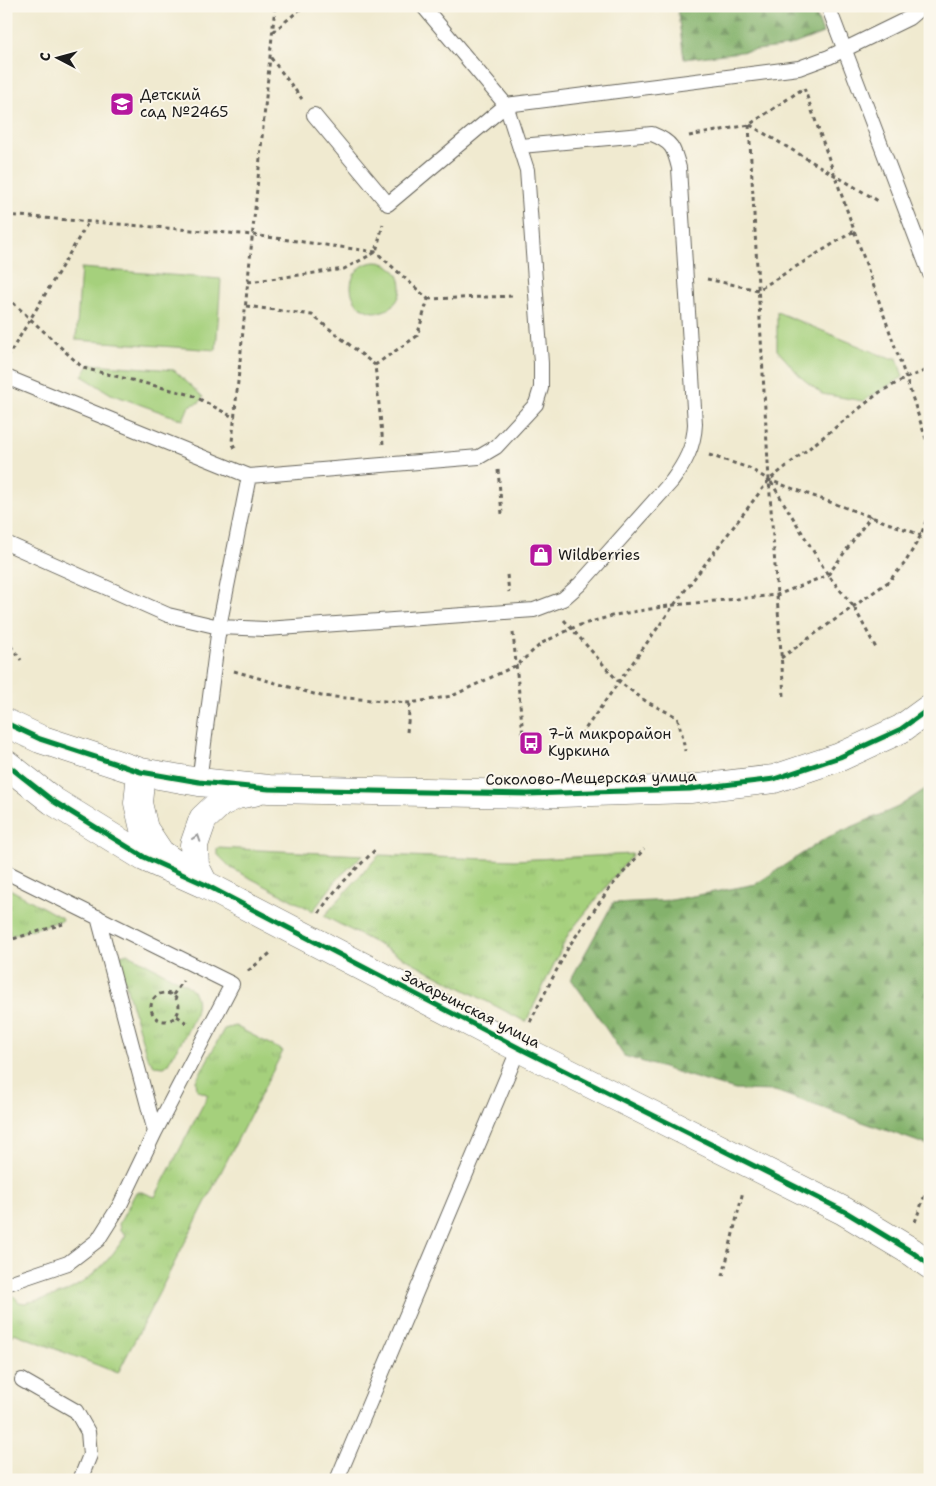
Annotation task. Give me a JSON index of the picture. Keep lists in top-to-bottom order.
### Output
{
  "streets": {
    "street": ["Соколово-Мещерская улица", "Захарьинская улица"]
  },
  "crossings": [
    ["Соколово-Мещерская улица", "Захарьинская улица"]
  ],
  "places": {
    "school or university": ["Детский сад №2465"],
    "shop": ["Wildberries"],
    "bus stop": ["7-й микрорайон Куркина"]
  },
  "north": "left"
}
